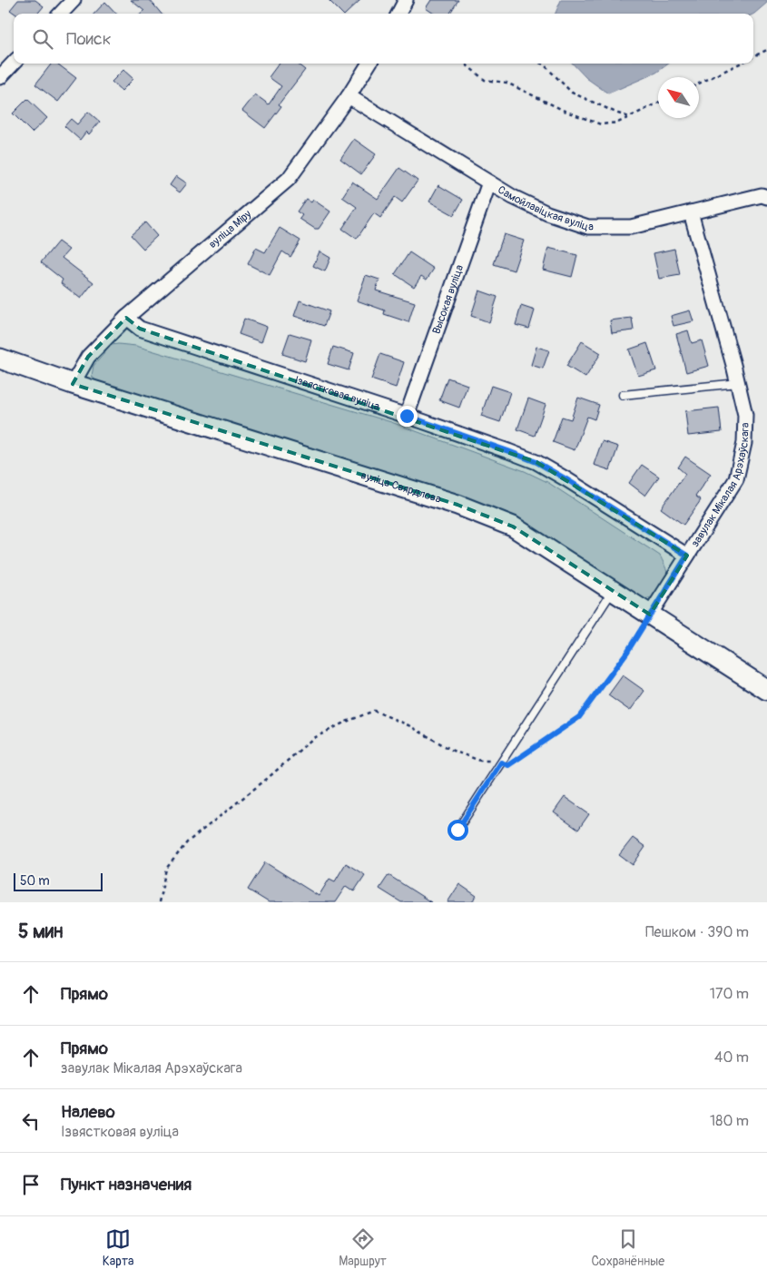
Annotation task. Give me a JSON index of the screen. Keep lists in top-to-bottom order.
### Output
{
  "streets": {
    "street": [
      "Самойлавіцкая вуліца",
      "вуліца Міру",
      "Высокая вуліца",
      "Ізвястковая вуліца",
      "завулак Мікалая Арэхаўскага",
      "вуліца Свярдлова"
    ]
  },
  "crossings": [
    ["Самойлавіцкая вуліца", "вуліца Міру"],
    ["Самойлавіцкая вуліца", "Высокая вуліца"],
    ["Самойлавіцкая вуліца", "завулак Мікалая Арэхаўскага"],
    ["вуліца Міру", "Ізвястковая вуліца"],
    ["вуліца Міру", "вуліца Свярдлова"],
    ["Высокая вуліца", "Ізвястковая вуліца"],
    ["Ізвястковая вуліца", "завулак Мікалая Арэхаўскага"],
    ["завулак Мікалая Арэхаўскага", "вуліца Свярдлова"]
  ],
  "scale_bar": "50 m",
  "north": "top left",
  "page": {
    "search": "Поиск",
    "scale": "50 m",
    "heading": ["5 мин", "Пешком · 390 m"],
    "list": [
      ["Прямо", "170 m"],
      ["Прямо", "завулак Мікалая Арэхаўскага", "40 m"],
      ["Налево", "Ізвястковая вуліца", "180 m"],
      "Пункт назначения"
    ],
    "nav": ["Карта", "Маршрут", "Сохранённые"]
  }
}
